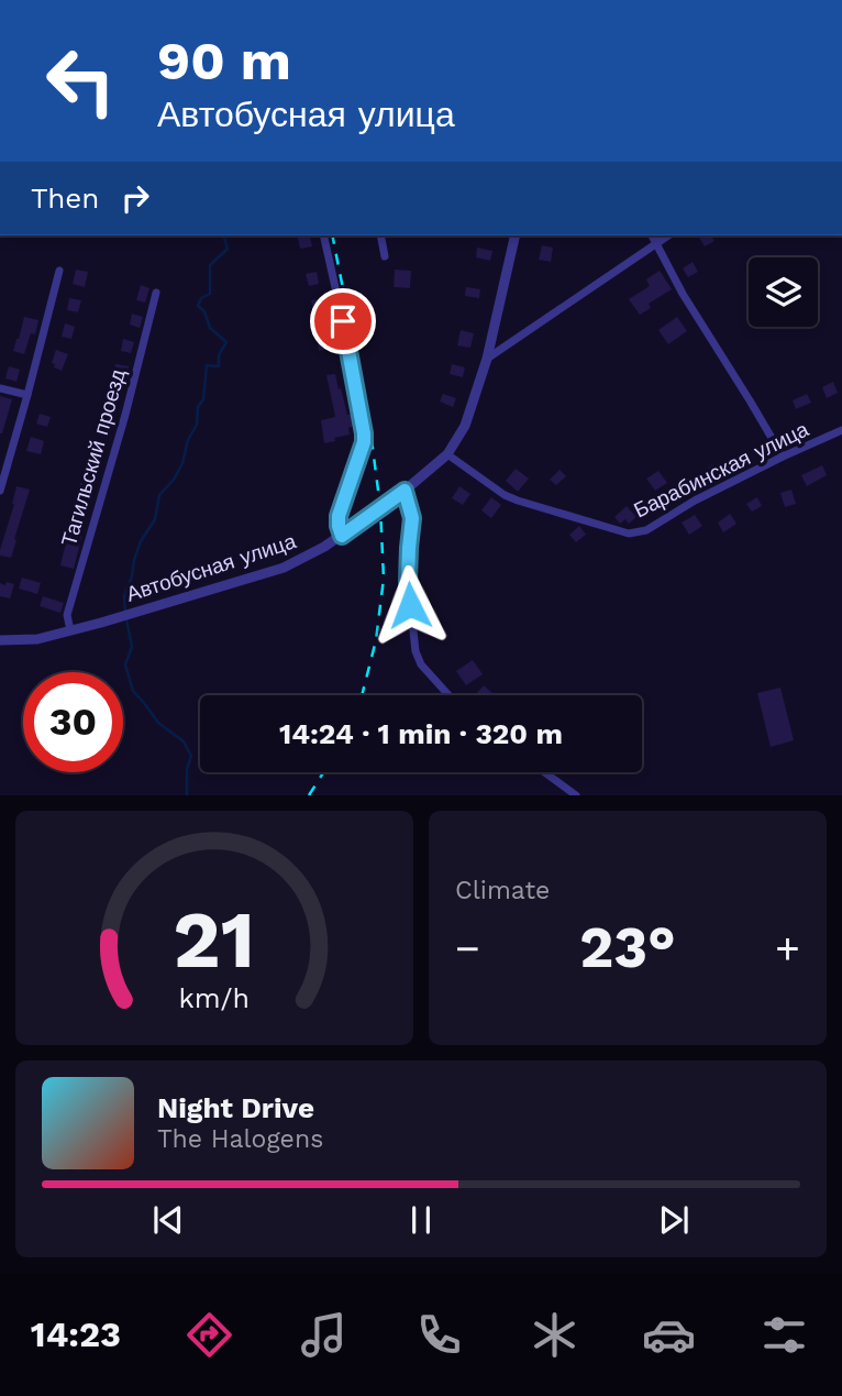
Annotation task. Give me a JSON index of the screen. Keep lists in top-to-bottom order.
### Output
{
  "streets": {
    "street": ["Тагильский проезд", "Барабинская улица", "Автобусная улица"]
  },
  "crossings": [
    ["Тагильский проезд", "Автобусная улица"],
    ["Барабинская улица", "Автобусная улица"]
  ],
  "page": {
    "turn": ["90 m", "Автобусная улица"],
    "then": "Then",
    "limit": "30",
    "trip": "14:24 · 1 min · 320 m",
    "tile": "Climate",
    "heat": ["−", "23°", "+"],
    "song": ["Night Drive", "The Halogens"],
    "tabs": "14:23",
    "gauge": ["21", "km/h"]
  }
}
